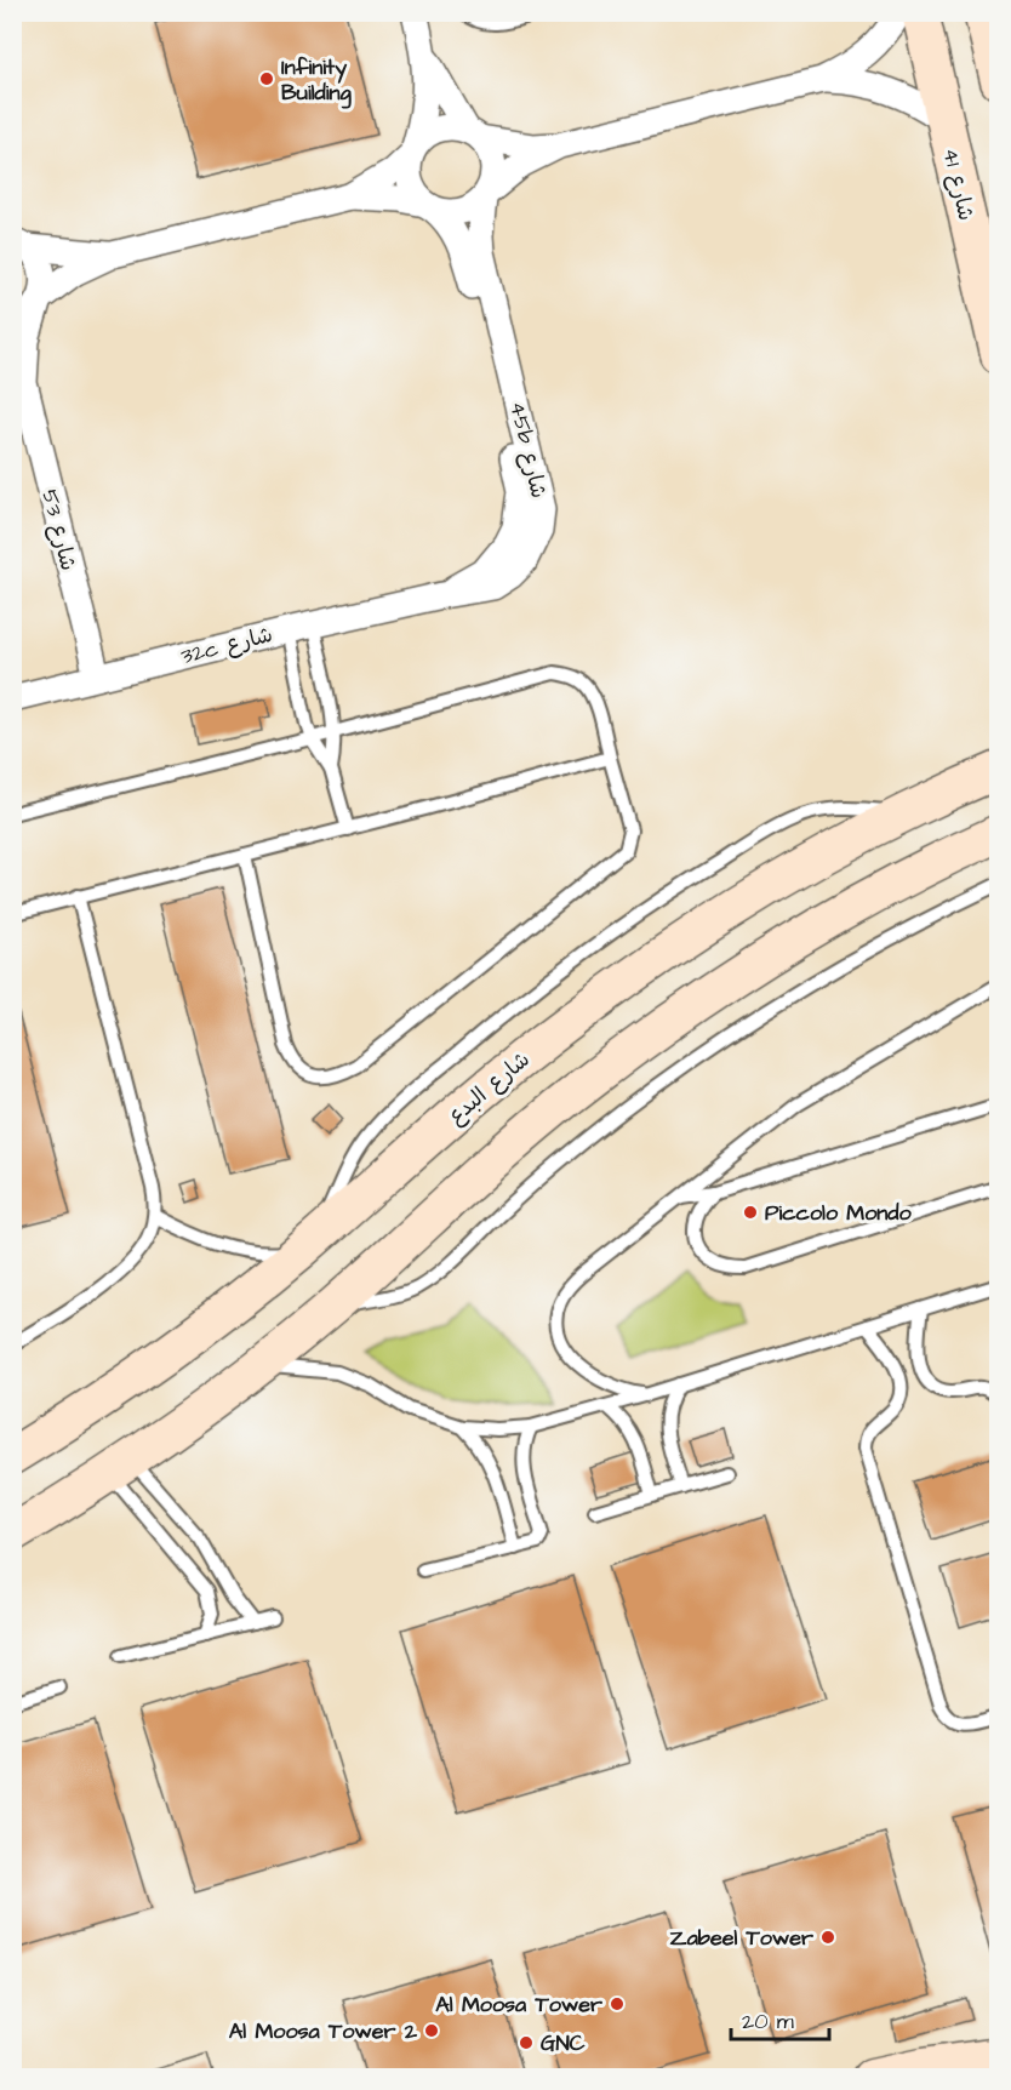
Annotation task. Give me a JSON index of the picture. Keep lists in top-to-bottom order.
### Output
{
  "streets": {
    "main road": ["شارع 41", "شارع البدع"],
    "street": ["45b شارع", "شارع 53", "32c شارع"]
  },
  "crossings": [
    ["45b شارع", "32c شارع"],
    ["شارع 53", "32c شارع"]
  ],
  "places": [
    "Infinity Building",
    "Piccolo Mondo",
    "Zabeel Tower",
    "Al Moosa Tower",
    "Al Moosa Tower 2",
    "GNC"
  ],
  "scale_bar": "20 m"
}
